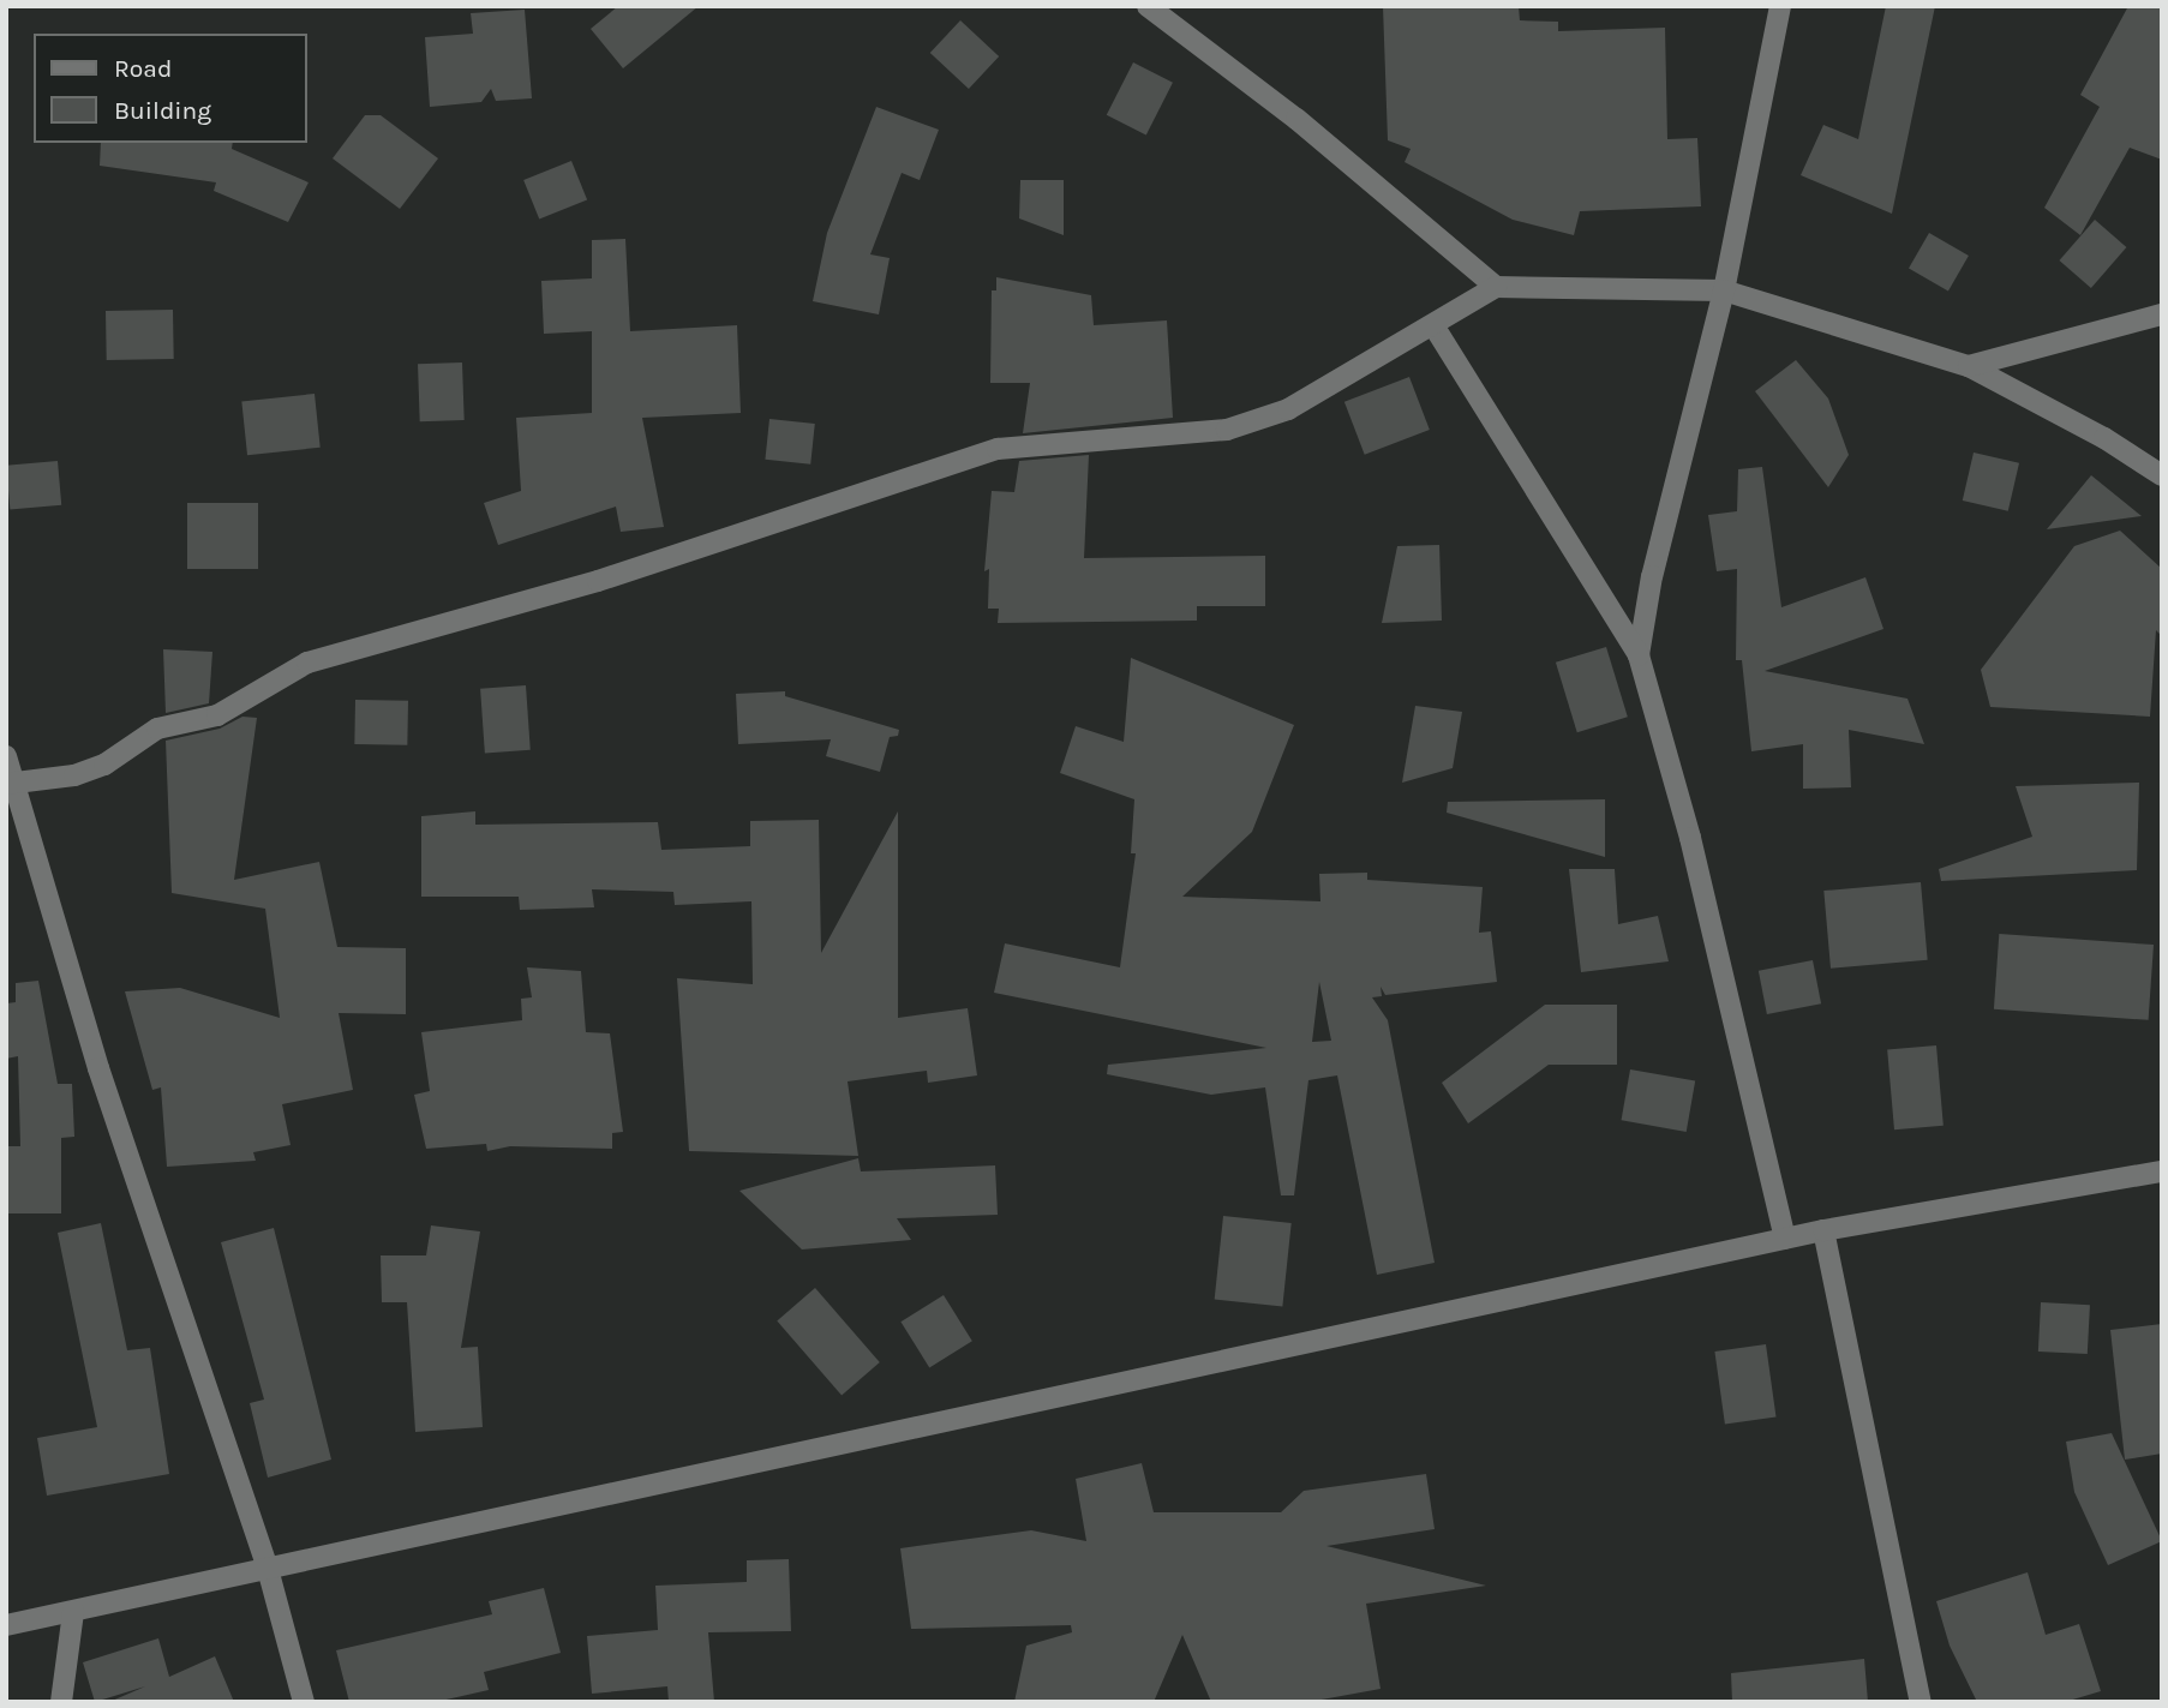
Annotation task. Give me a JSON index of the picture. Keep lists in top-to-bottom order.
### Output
{
  "legend": ["Road", "Building"]
}
